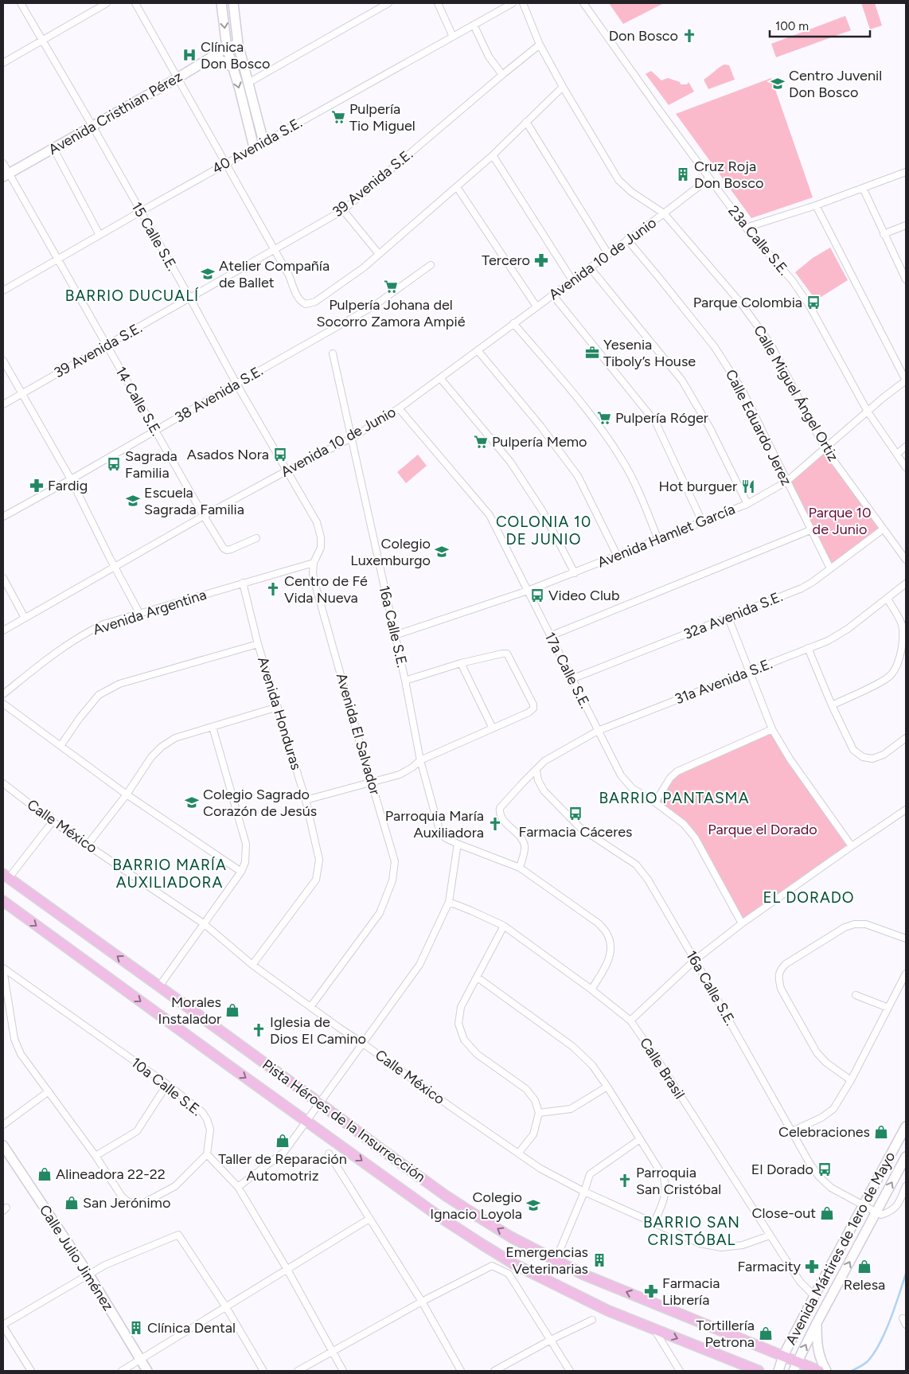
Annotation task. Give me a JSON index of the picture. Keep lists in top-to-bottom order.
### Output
{
  "streets": {
    "main road": [
      "Avenida Cristhian Pérez",
      "Pista Héroes de la Insurrección",
      "Avenida Mártires de 1ero de Mayo",
      "Calle Julio Jiménez"
    ],
    "street": [
      "40 Avenida S.E.",
      "39 Avenida S.E.",
      "15 Calle S.E.",
      "23a Calle S.E.",
      "Avenida 10 de Junio",
      "Calle Miguel Ángel Ortiz",
      "38 Avenida S.E.",
      "14 Calle S.E.",
      "Calle Eduardo Jerez",
      "Avenida Hamlet García",
      "Avenida Argentina",
      "32a Avenida S.E.",
      "16a Calle S.E.",
      "17a Calle S.E.",
      "31a Avenida S.E.",
      "Avenida Honduras",
      "Avenida El Salvador",
      "Calle México",
      "Calle Brasil",
      "10a Calle S.E."
    ]
  },
  "crossings": [
    ["Avenida Cristhian Pérez", "15 Calle S.E."],
    ["Avenida Cristhian Pérez", "14 Calle S.E."],
    ["40 Avenida S.E.", "15 Calle S.E."],
    ["40 Avenida S.E.", "14 Calle S.E."],
    ["39 Avenida S.E.", "15 Calle S.E."],
    ["39 Avenida S.E.", "Calle Miguel Ángel Ortiz"],
    ["39 Avenida S.E.", "14 Calle S.E."],
    ["15 Calle S.E.", "Avenida 10 de Junio"],
    ["15 Calle S.E.", "38 Avenida S.E."],
    ["15 Calle S.E.", "Avenida El Salvador"],
    ["23a Calle S.E.", "Avenida 10 de Junio"],
    ["23a Calle S.E.", "Avenida Hamlet García"],
    ["Avenida 10 de Junio", "Calle Miguel Ángel Ortiz"],
    ["Avenida 10 de Junio", "14 Calle S.E."],
    ["Avenida 10 de Junio", "Calle Eduardo Jerez"],
    ["Avenida 10 de Junio", "16a Calle S.E."],
    ["Avenida 10 de Junio", "17a Calle S.E."],
    ["Avenida 10 de Junio", "Avenida El Salvador"],
    ["Calle Miguel Ángel Ortiz", "Avenida Hamlet García"],
    ["Calle Miguel Ángel Ortiz", "32a Avenida S.E."],
    ["38 Avenida S.E.", "14 Calle S.E."],
    ["Calle Eduardo Jerez", "Avenida Hamlet García"],
    ["Calle Eduardo Jerez", "32a Avenida S.E."],
    ["Avenida Hamlet García", "16a Calle S.E."],
    ["Avenida Hamlet García", "17a Calle S.E."],
    ["Avenida Argentina", "Avenida Honduras"],
    ["Avenida Argentina", "Avenida El Salvador"],
    ["32a Avenida S.E.", "17a Calle S.E."],
    ["16a Calle S.E.", "31a Avenida S.E."],
    ["16a Calle S.E.", "Calle Brasil"],
    ["16a Calle S.E.", "Avenida Mártires de 1ero de Mayo"],
    ["17a Calle S.E.", "31a Avenida S.E."],
    ["Avenida Honduras", "Calle México"],
    ["Avenida El Salvador", "Calle México"],
    ["Calle México", "Calle Brasil"],
    ["Calle Brasil", "Avenida Mártires de 1ero de Mayo"],
    ["Pista Héroes de la Insurrección", "Avenida Mártires de 1ero de Mayo"]
  ],
  "districts": [
    "BARRIO DUCUALÍ",
    "COLONIA 10 DE JUNIO",
    "BARRIO PANTASMA",
    "BARRIO MARÍA AUXILIADORA",
    "EL DORADO",
    "BARRIO SAN CRISTÓBAL"
  ],
  "parks": ["Parque 10 de Junio", "Parque el Dorado"],
  "places": {
    "church": [
      "Don Bosco",
      "Centro de Fé Vida Nueva",
      "Parroquia María Auxiliadora",
      "Iglesia de Dios El Camino",
      "Parroquia San Cristóbal"
    ],
    "hospital": ["Clínica Don Bosco"],
    "school or university": [
      "Centro Juvenil Don Bosco",
      "Atelier Compañía de Ballet",
      "Escuela Sagrada Familia",
      "Colegio Luxemburgo",
      "Colegio Sagrado Corazón de Jesús",
      "Colegio Ignacio Loyola"
    ],
    "supermarket": [
      "Pulpería Tio Miguel",
      "Pulpería Johana del Socorro Zamora Ampié",
      "Pulpería Róger",
      "Pulpería Memo"
    ],
    "building": ["Cruz Roja Don Bosco", "Emergencias Veterinarias", "Clínica Dental"],
    "pharmacy": [
      "Tercero",
      "Fardig",
      "Farmacity",
      "Farmacia Librería"
    ],
    "bus stop": [
      "Parque Colombia",
      "Asados Nora",
      "Sagrada Familia",
      "Video Club",
      "Farmacia Cáceres",
      "El Dorado"
    ],
    "office": ["Yesenia Tiboly’s House"],
    "restaurant": ["Hot burguer"],
    "shop": [
      "Morales Instalador",
      "Celebraciones",
      "Taller de Reparación Automotriz",
      "Alineadora 22-22",
      "San Jerónimo",
      "Close-out",
      "Relesa",
      "Tortillería Petrona"
    ]
  },
  "scale_bar": "100 m"
}
